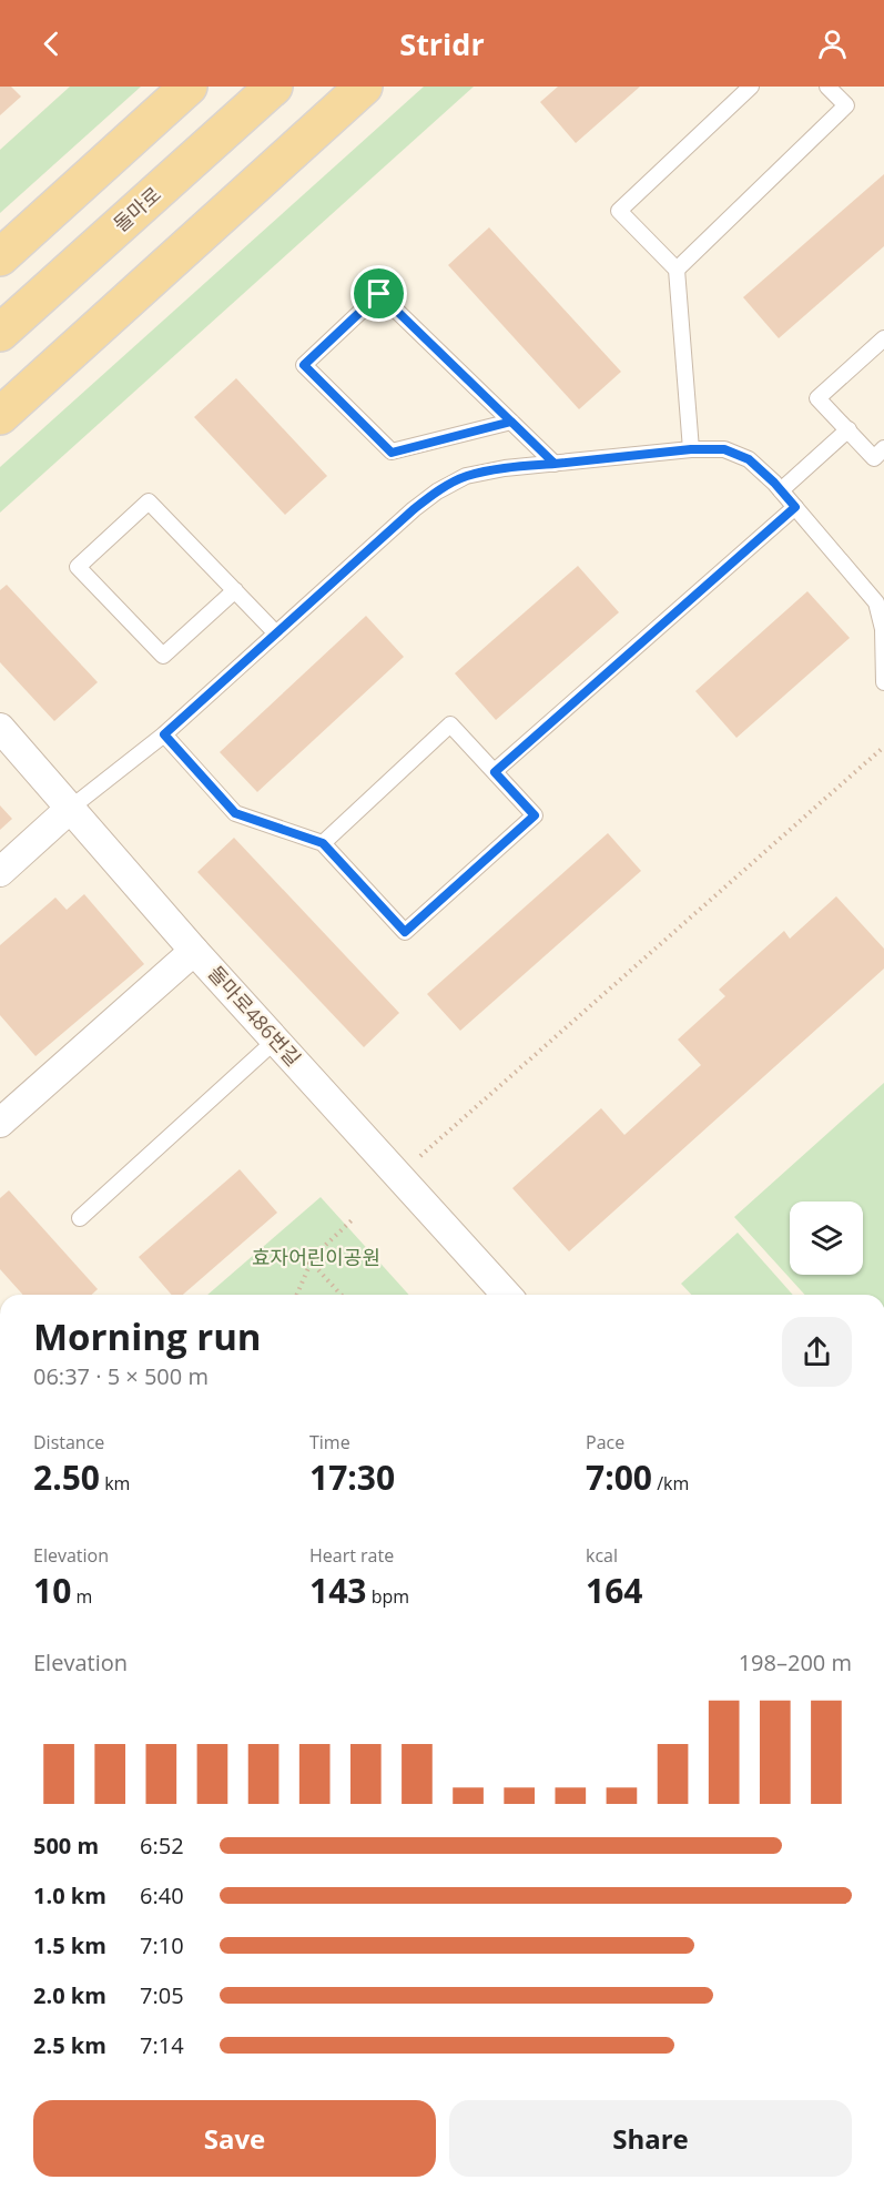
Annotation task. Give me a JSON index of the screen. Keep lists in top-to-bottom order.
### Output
{
  "streets": {
    "main road": ["돌마로"],
    "street": ["돌마로486번길"]
  },
  "parks": ["효자어린이공원"],
  "page": {
    "header": "Stridr",
    "heading": ["Morning run", "06:37 · 5 × 500 m"],
    "stats": [
      ["Distance", "2.50 km"],
      ["Time", "17:30"],
      ["Pace", "7:00 /km"],
      ["Elevation", "10 m"],
      ["Heart rate", "143 bpm"],
      ["kcal", "164"]
    ],
    "chart": ["Elevation", "198–200 m"],
    "list": [
      {
        "name": "500 m",
        "note": "6:52"
      },
      {
        "name": "1.0 km",
        "note": "6:40"
      },
      {
        "name": "1.5 km",
        "note": "7:10"
      },
      {
        "name": "2.0 km",
        "note": "7:05"
      },
      {
        "name": "2.5 km",
        "note": "7:14"
      }
    ],
    "buttons": ["Save", "Share"]
  }
}
